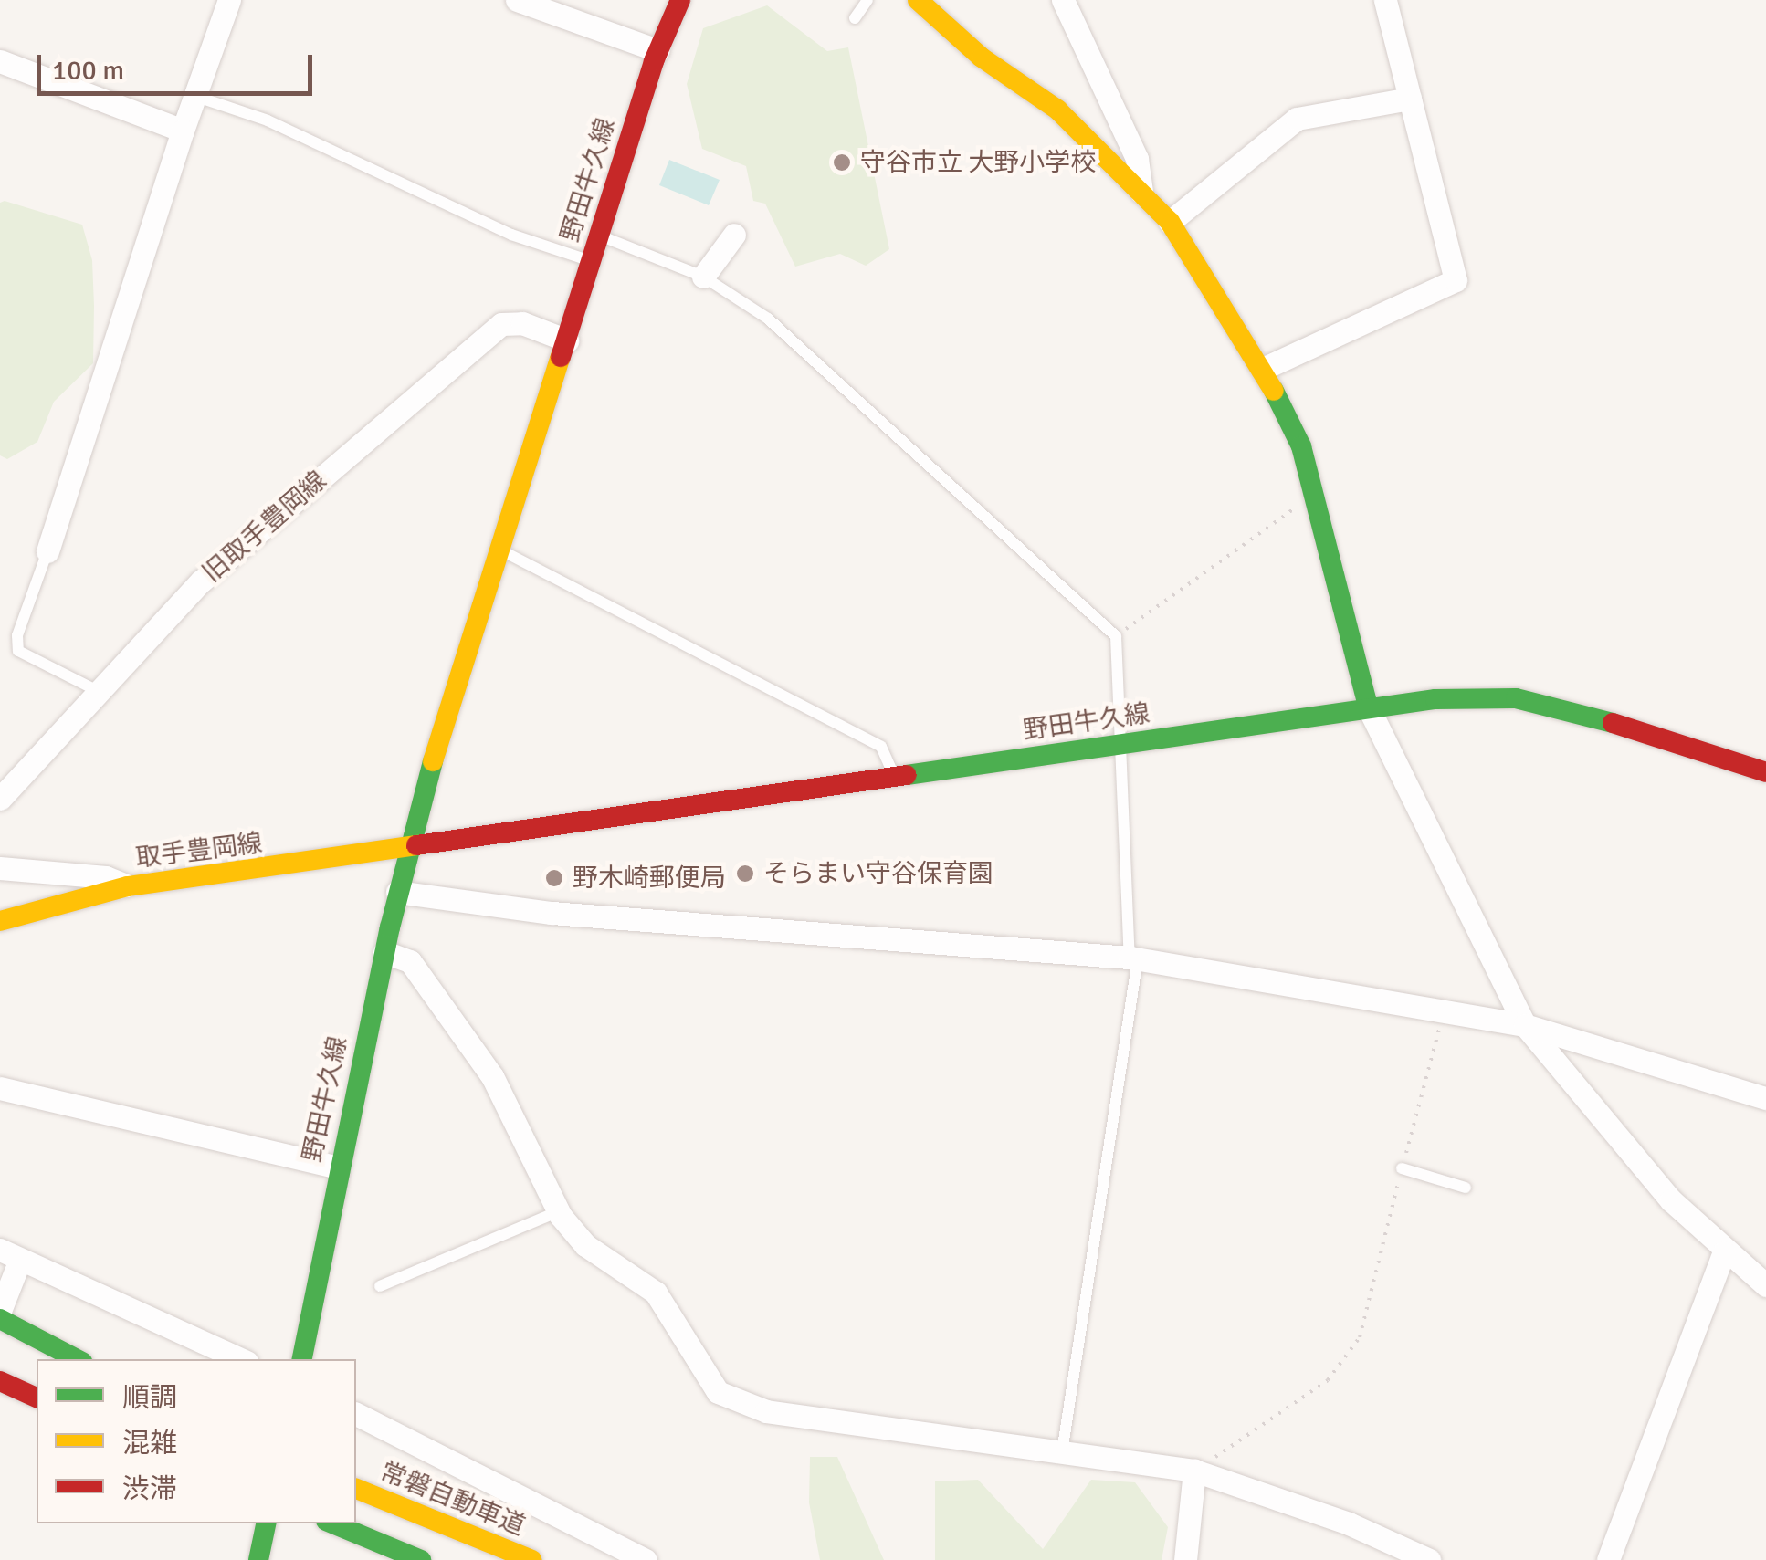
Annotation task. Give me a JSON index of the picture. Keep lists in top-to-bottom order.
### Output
{
  "streets": {
    "main road": ["野田牛久線", "取手豊岡線", "常磐自動車道"],
    "street": ["旧取手豊岡線"]
  },
  "crossings": [
    ["野田牛久線", "旧取手豊岡線"],
    ["野田牛久線", "取手豊岡線"]
  ],
  "places": ["守谷市立 大野小学校", "そらまい守谷保育園", "野木崎郵便局"],
  "legend": ["順調", "混雑", "渋滞"],
  "scale_bar": "100 m"
}
